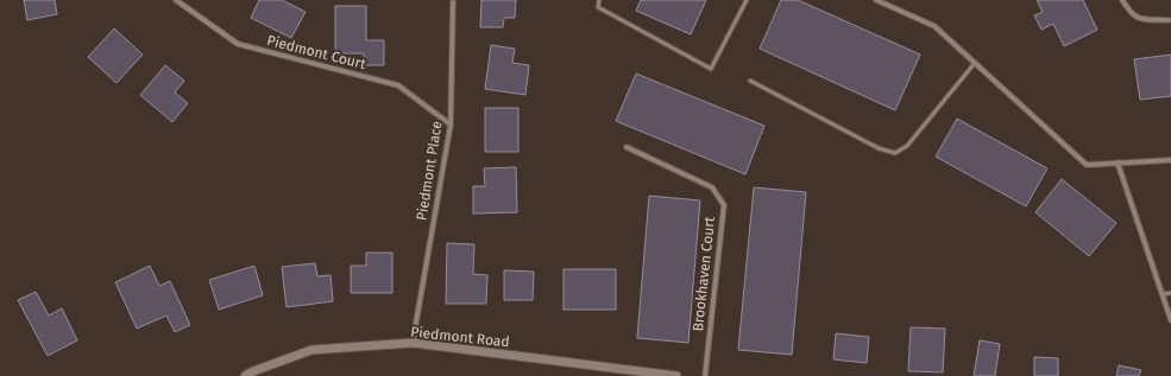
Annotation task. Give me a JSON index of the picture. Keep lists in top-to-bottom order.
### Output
{
  "streets": {
    "street": [
      "Piedmont Court",
      "Piedmont Place",
      "Brookhaven Court",
      "Piedmont Road"
    ]
  },
  "crossings": [
    ["Piedmont Court", "Piedmont Place"],
    ["Piedmont Place", "Piedmont Road"]
  ]
}
